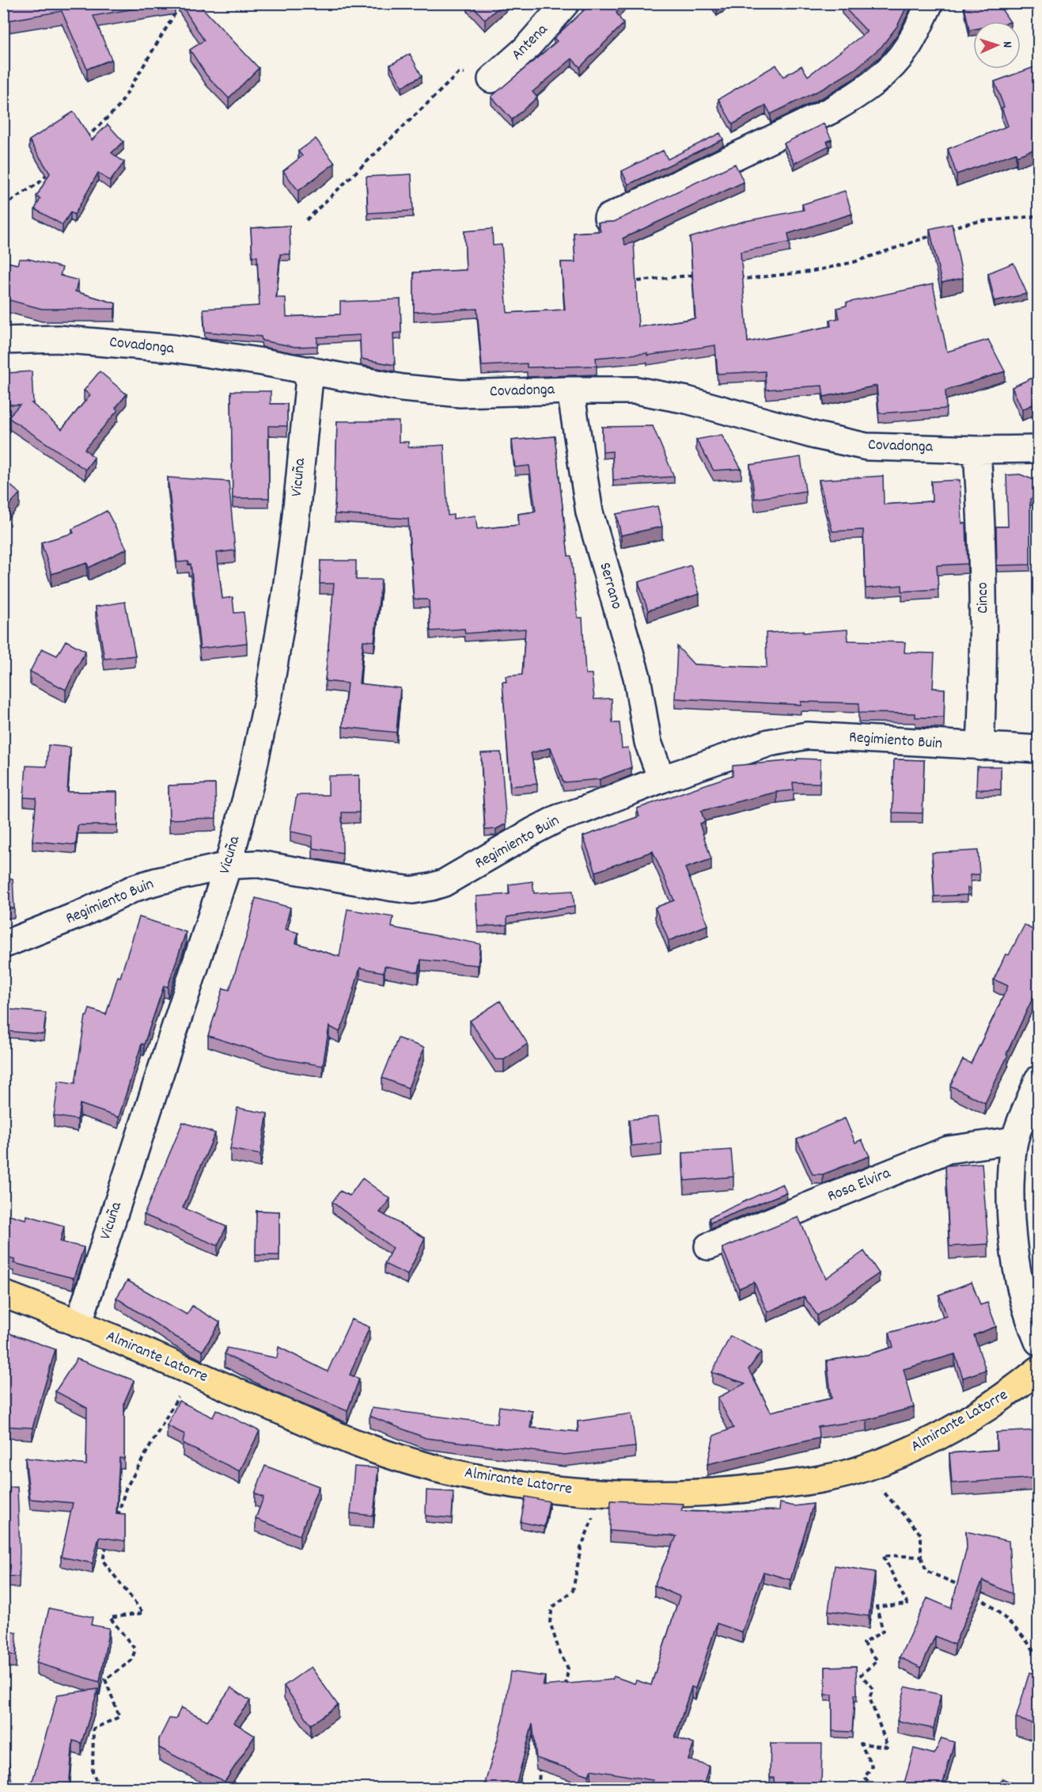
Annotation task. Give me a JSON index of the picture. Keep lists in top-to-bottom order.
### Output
{
  "streets": {
    "main road": ["Almirante Latorre"],
    "street": [
      "Antena",
      "Covadonga",
      "Vicuña",
      "Serrano",
      "Cinco",
      "Regimiento Buin",
      "Rosa Elvira"
    ]
  },
  "crossings": [
    ["Covadonga", "Vicuña"],
    ["Covadonga", "Serrano"],
    ["Covadonga", "Cinco"],
    ["Vicuña", "Regimiento Buin"],
    ["Vicuña", "Almirante Latorre"],
    ["Serrano", "Regimiento Buin"],
    ["Cinco", "Regimiento Buin"]
  ],
  "north": "right"
}
